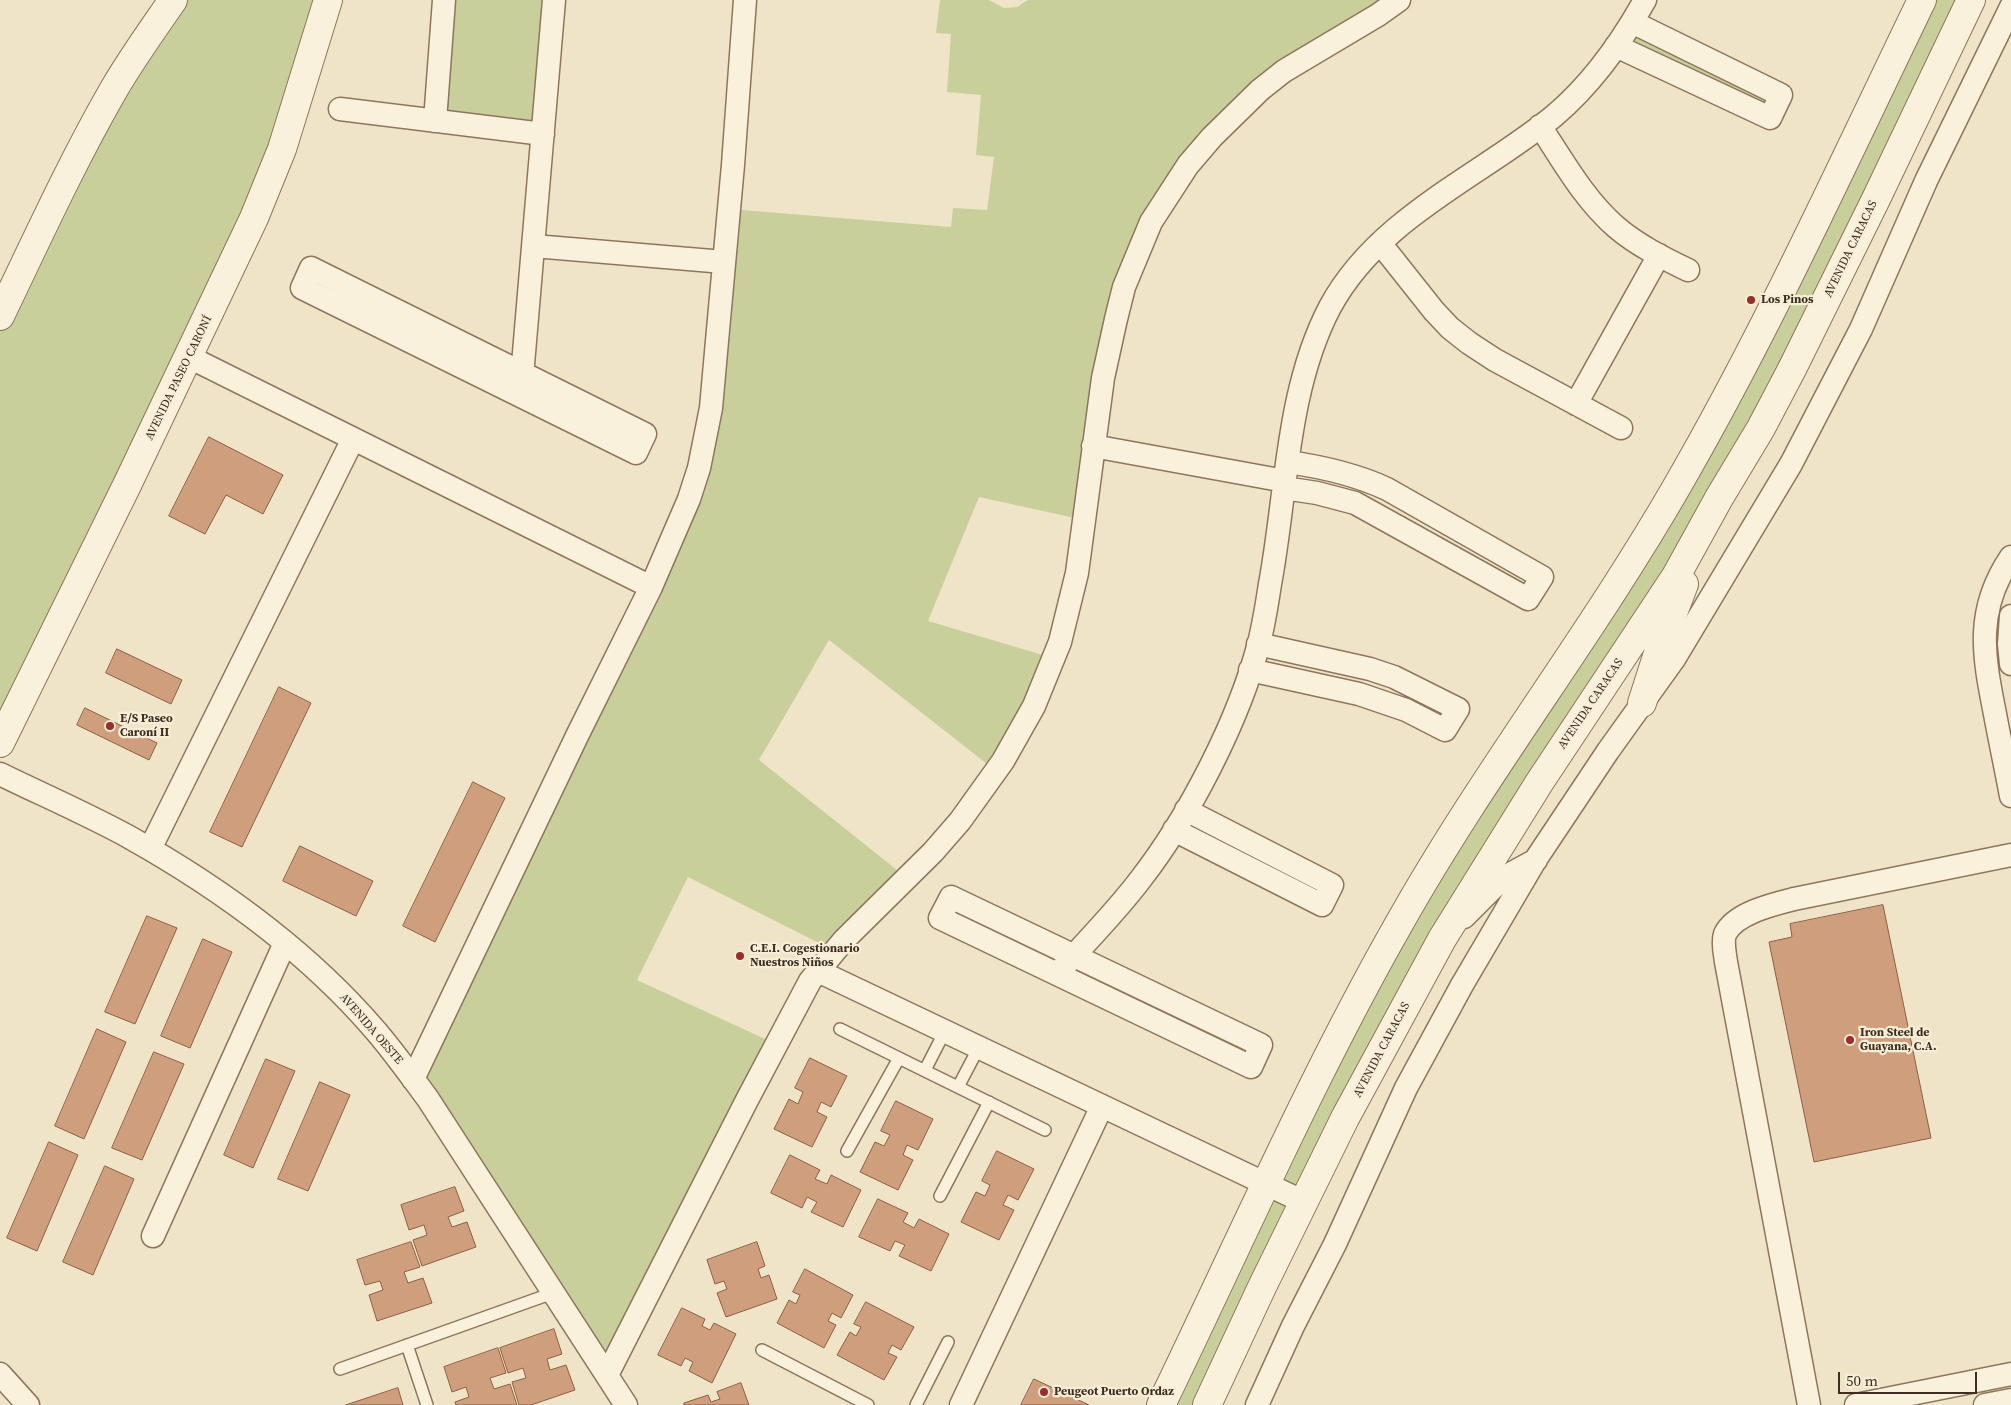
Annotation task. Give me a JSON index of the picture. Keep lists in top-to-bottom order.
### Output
{
  "streets": {
    "street": ["AVENIDA CARACAS", "AVENIDA PASEO CARONÍ", "AVENIDA OESTE"]
  },
  "places": [
    "Los Pinos",
    "E/S Paseo Caroní II",
    "C.E.I. Cogestionario Nuestros Niños",
    "Iron Steel de Guayana, C.A.",
    "Peugeot Puerto Ordaz"
  ],
  "scale_bar": "50 m"
}
